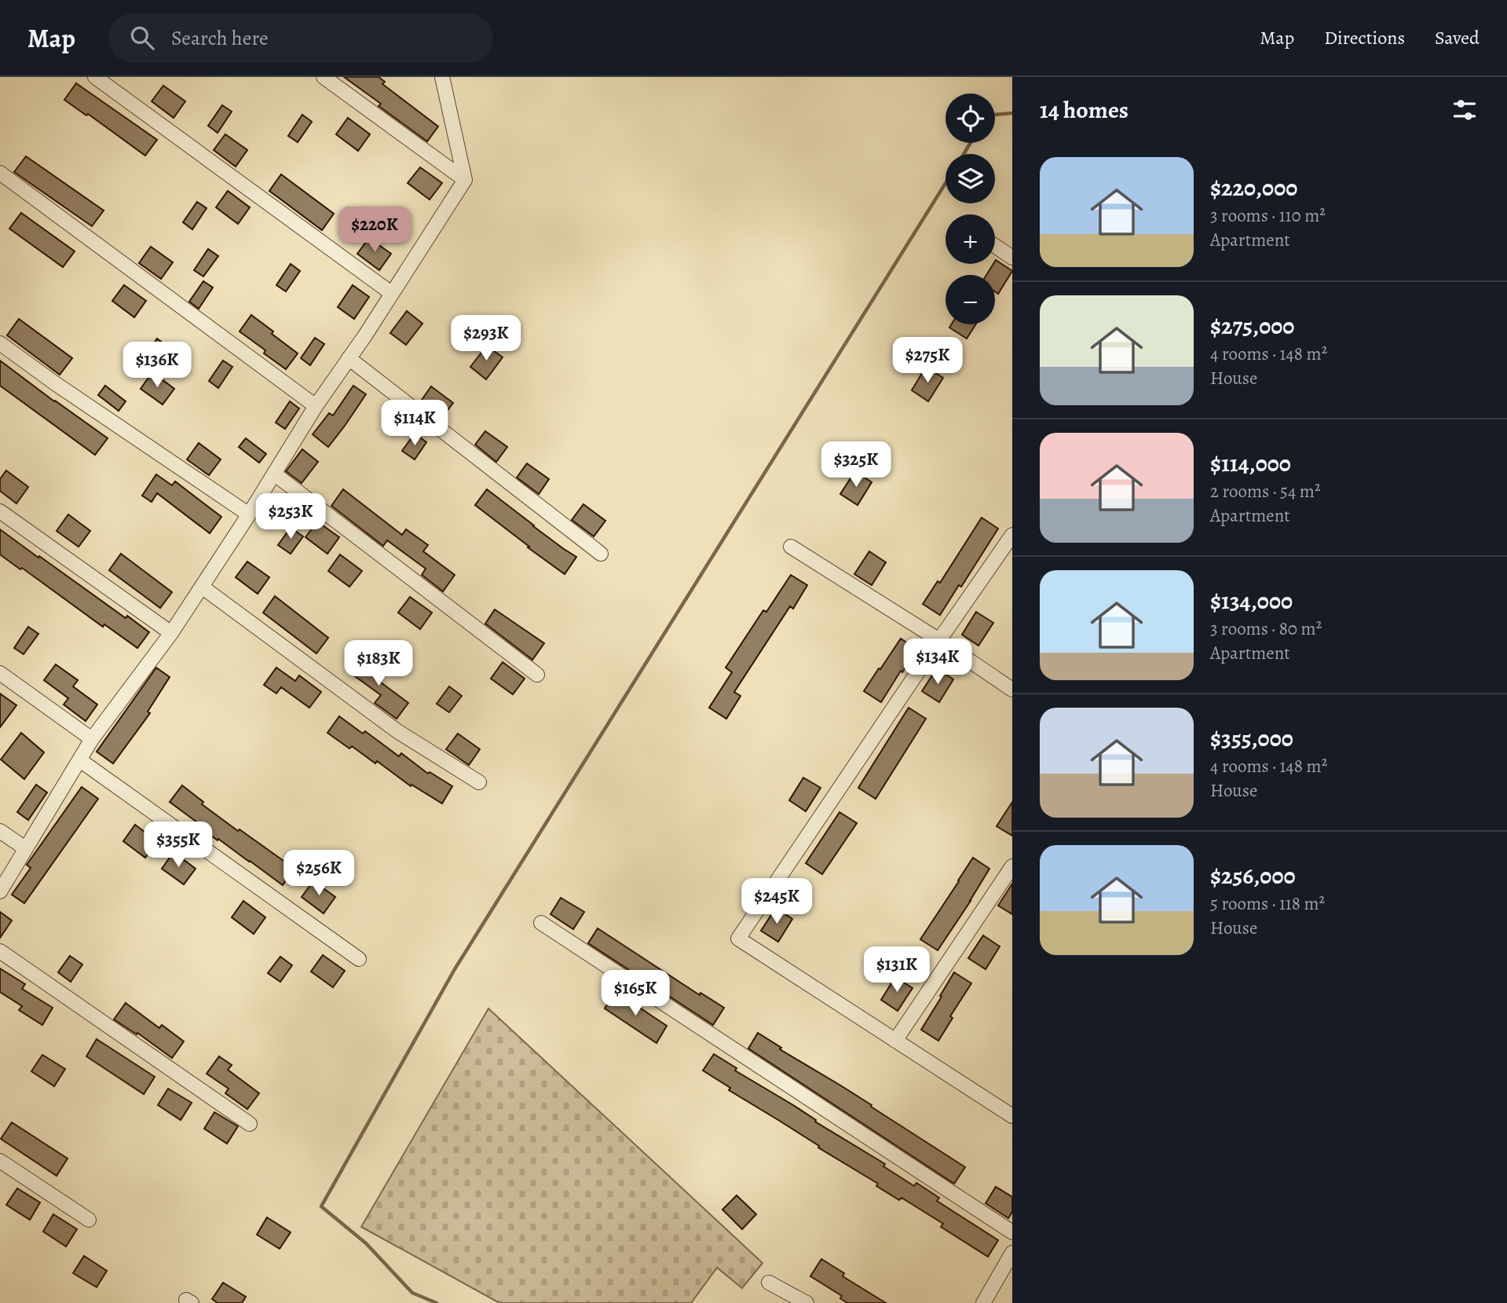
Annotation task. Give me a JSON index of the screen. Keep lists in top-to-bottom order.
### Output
{
  "page": {
    "header": "Map",
    "search": "Search here",
    "nav": ["Map", "Directions", "Saved"],
    "heading": "14 homes",
    "map_buttons": ["+", "−"],
    "list": [
      {
        "name": "$220,000",
        "note": "3 rooms · 110 m² · Apartment"
      },
      {
        "name": "$275,000",
        "note": "4 rooms · 148 m² · House"
      },
      {
        "name": "$114,000",
        "note": "2 rooms · 54 m² · Apartment"
      },
      {
        "name": "$134,000",
        "note": "3 rooms · 80 m² · Apartment"
      },
      {
        "name": "$355,000",
        "note": "4 rooms · 148 m² · House"
      },
      {
        "name": "$256,000",
        "note": "5 rooms · 118 m² · House"
      }
    ],
    "price": [
      "$220K",
      "$293K",
      "$275K",
      "$136K",
      "$114K",
      "$325K",
      "$253K",
      "$134K",
      "$183K",
      "$355K",
      "$256K",
      "$245K",
      "$131K",
      "$165K"
    ]
  }
}
